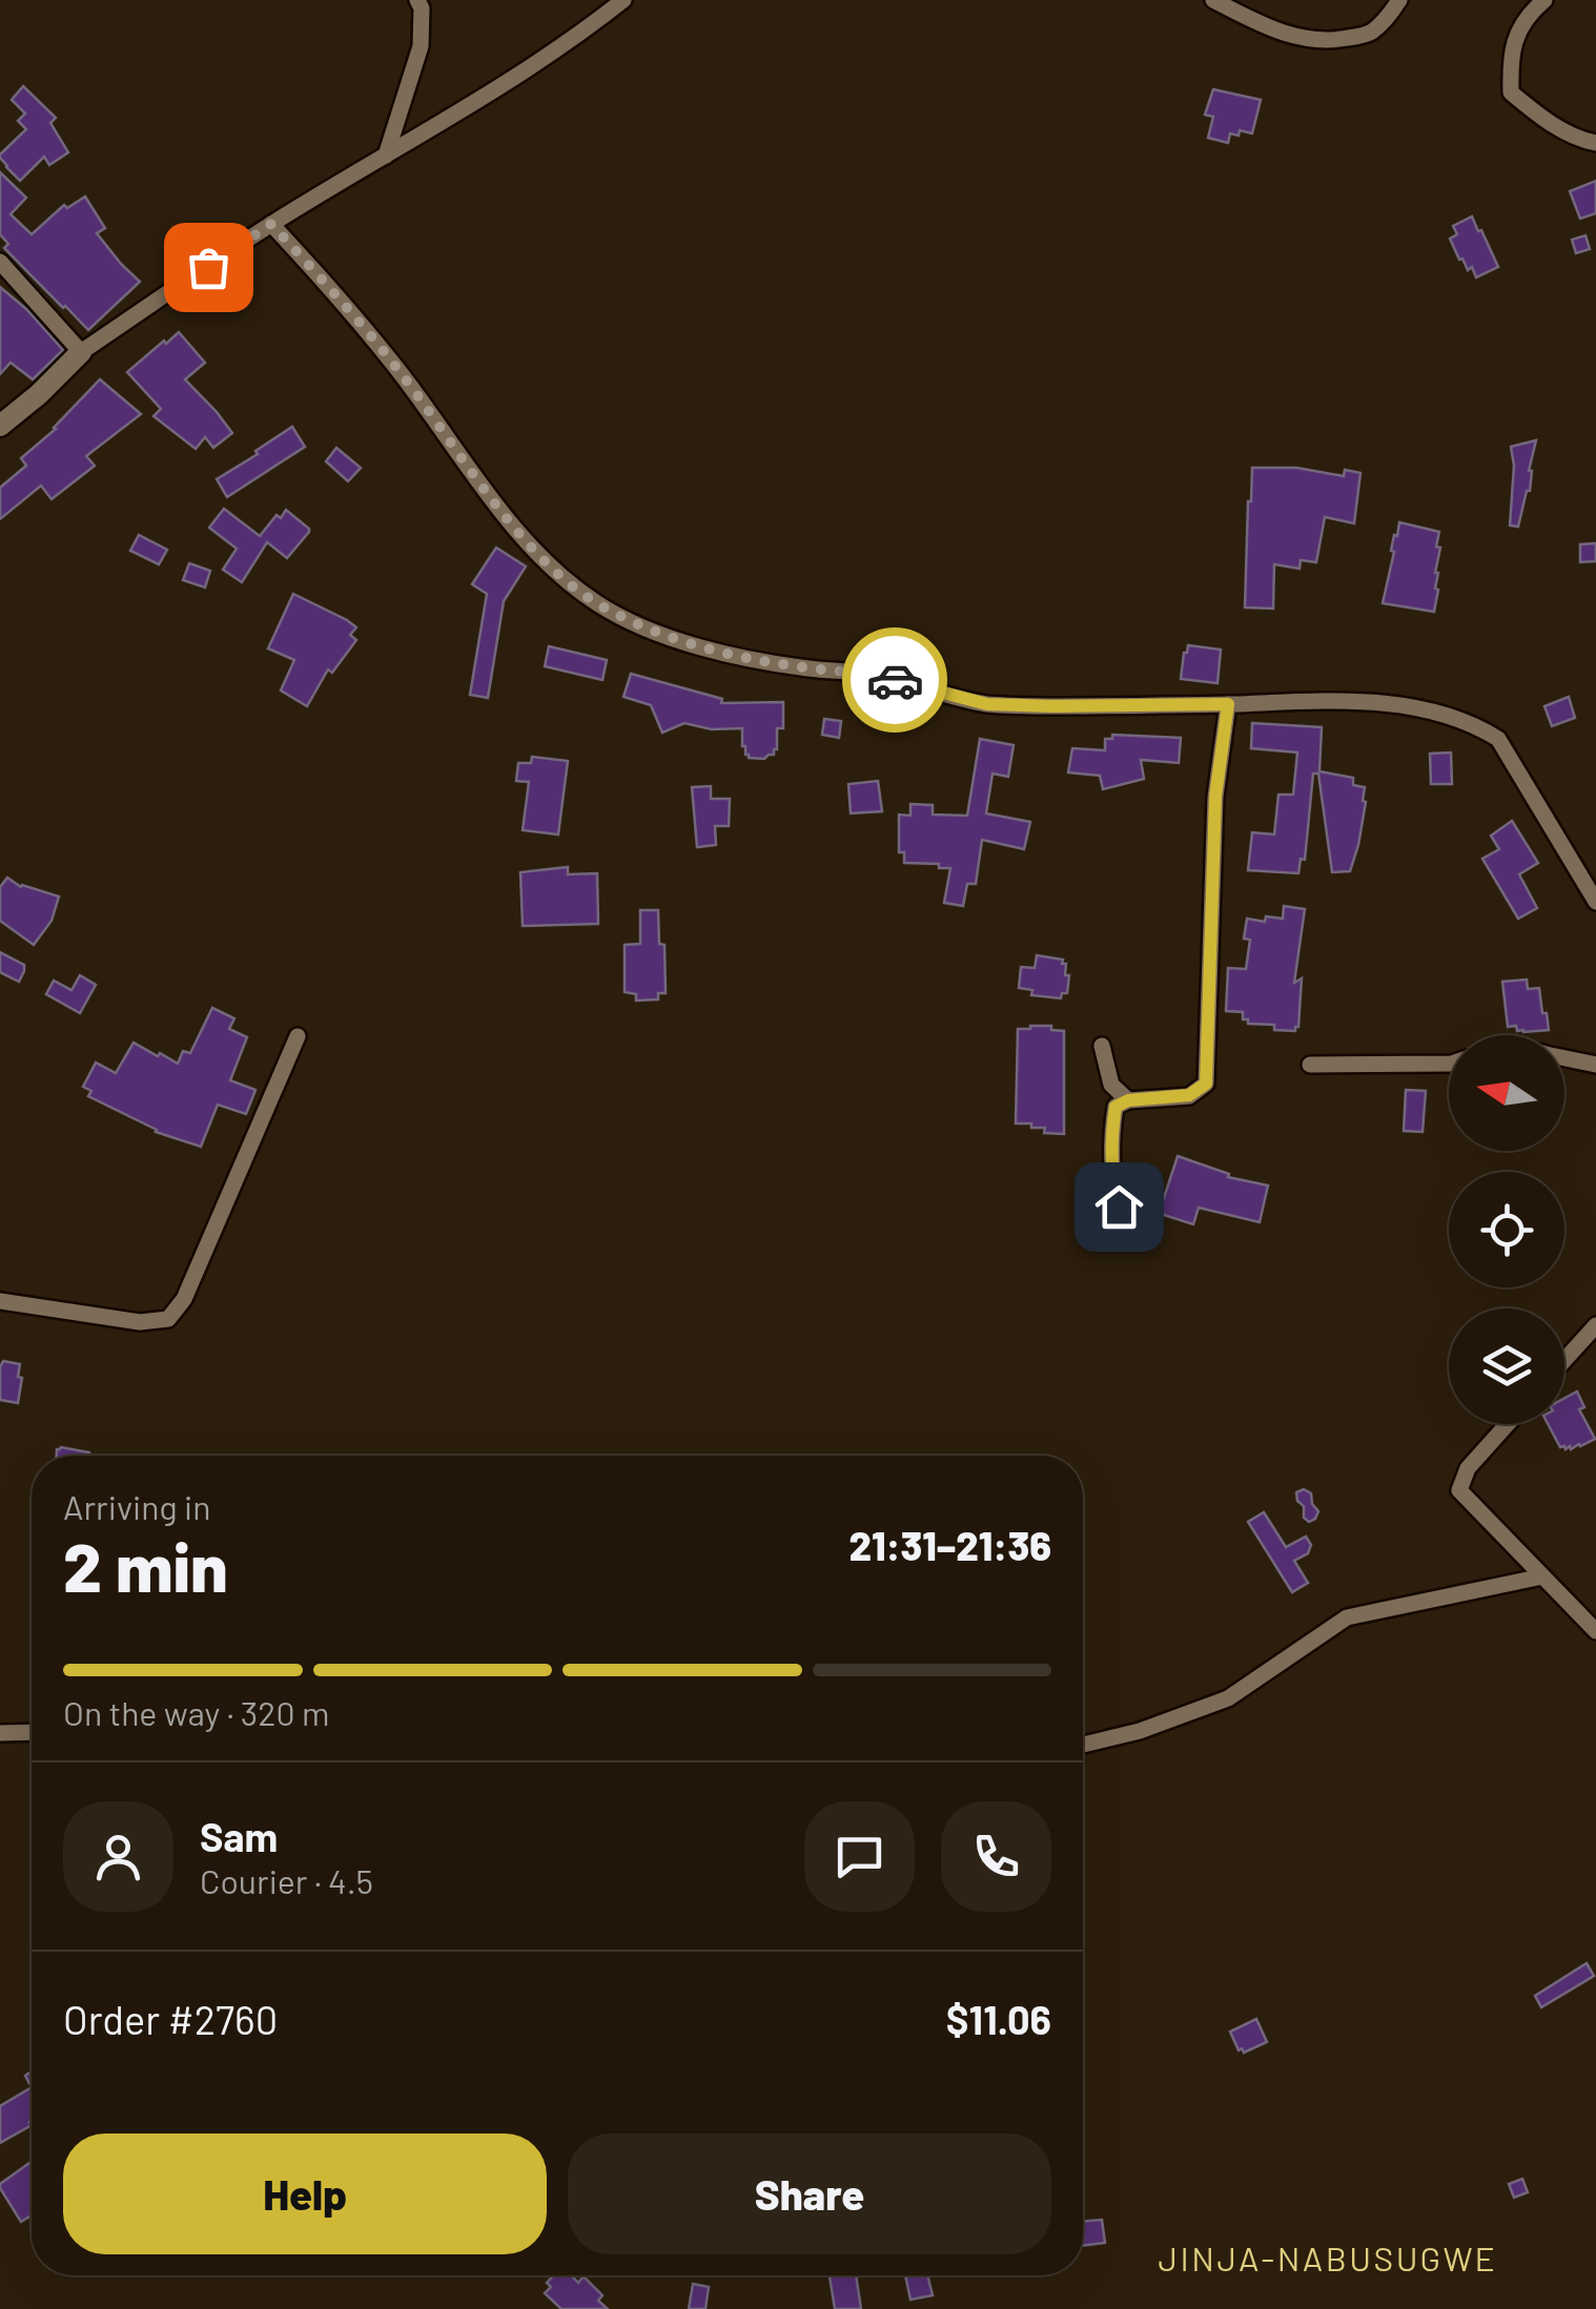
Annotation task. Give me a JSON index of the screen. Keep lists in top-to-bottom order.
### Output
{
  "districts": ["JINJA-NABUSUGWE"],
  "north": "left",
  "page": {
    "heading": ["2 min", "Arriving in", "21:31–21:36"],
    "panel": [
      "Sam",
      "Courier · 4.5",
      "Order #2760",
      "$11.06"
    ],
    "bar": "On the way · 320 m",
    "buttons": ["Help", "Share"]
  }
}
